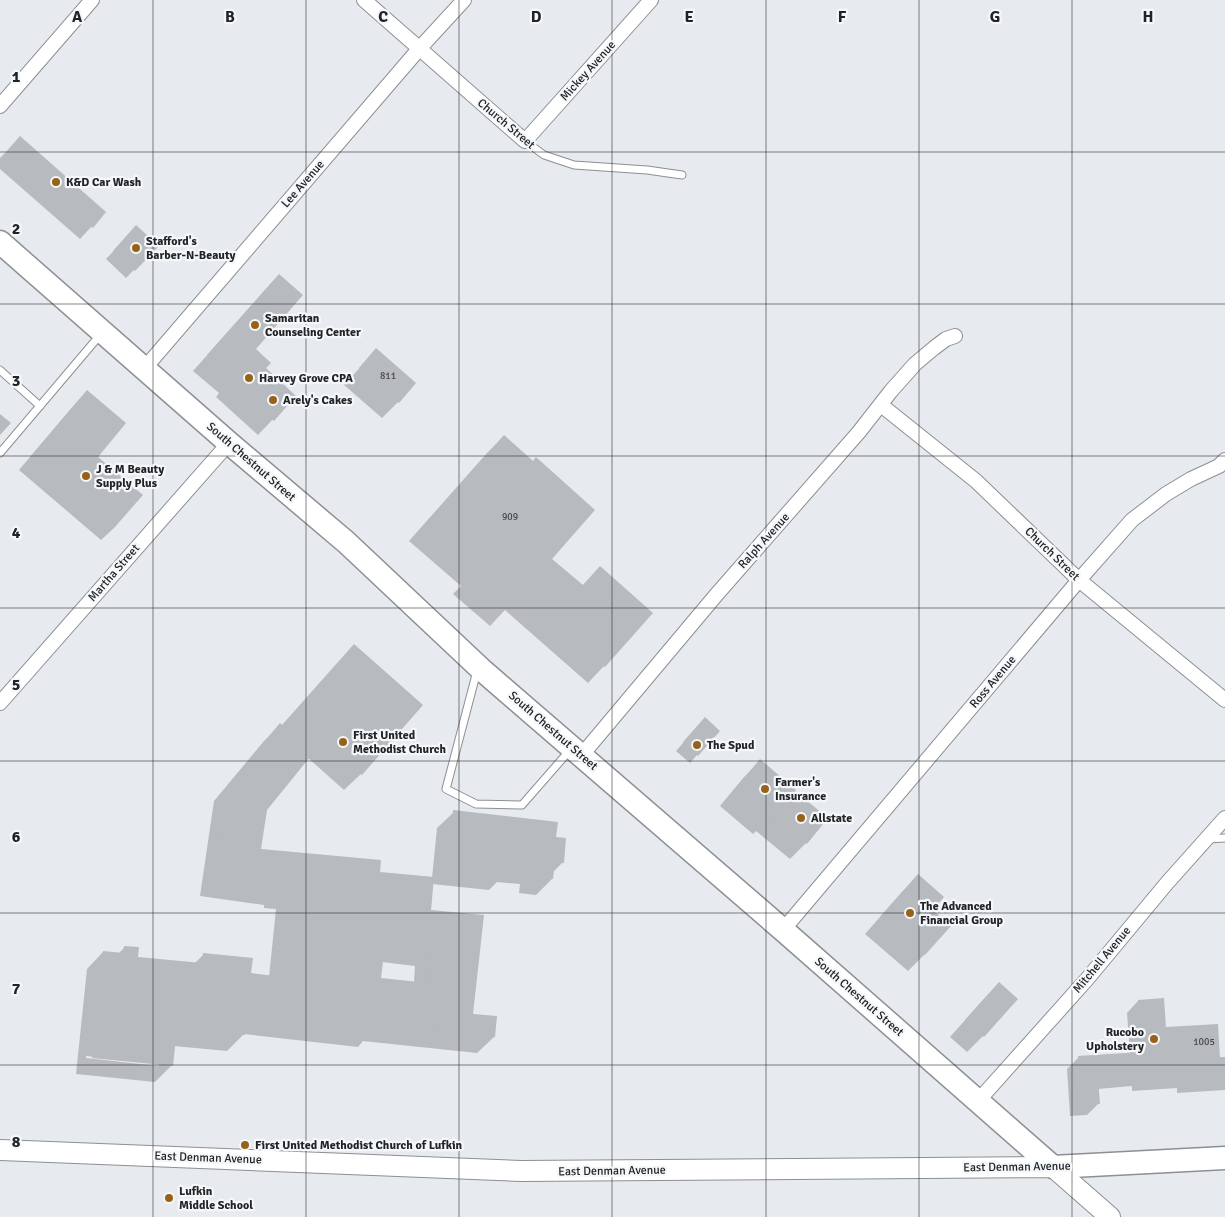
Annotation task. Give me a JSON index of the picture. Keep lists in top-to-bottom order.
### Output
{
  "streets": {
    "main road": ["South Chestnut Street", "East Denman Avenue"],
    "street": [
      "Mickey Avenue",
      "Church Street",
      "Lee Avenue",
      "Ralph Avenue",
      "Martha Street",
      "Ross Avenue",
      "Mitchell Avenue"
    ]
  },
  "crossings": [
    ["Mickey Avenue", "Church Street"],
    ["Church Street", "Lee Avenue"],
    ["Church Street", "Ralph Avenue"],
    ["Church Street", "Ross Avenue"],
    ["Lee Avenue", "South Chestnut Street"],
    ["South Chestnut Street", "Ralph Avenue"],
    ["South Chestnut Street", "Martha Street"],
    ["South Chestnut Street", "Ross Avenue"],
    ["South Chestnut Street", "Mitchell Avenue"],
    ["South Chestnut Street", "East Denman Avenue"]
  ],
  "places": [
    "K&D Car Wash",
    "Stafford's Barber-N-Beauty",
    "Samaritan Counseling Center",
    "Harvey Grove CPA",
    "Arely's Cakes",
    "J & M Beauty Supply Plus",
    "First United Methodist Church",
    "The Spud",
    "Farmer's Insurance",
    "Allstate",
    "The Advanced Financial Group",
    "Rucobo Upholstery",
    "First United Methodist Church of Lufkin",
    "Lufkin Middle School"
  ],
  "house_numbers": ["811", "909", "1005"],
  "grid": {
    "columns": [
      "A",
      "B",
      "C",
      "D",
      "E",
      "F",
      "G",
      "H"
    ],
    "rows": [
      "1",
      "2",
      "3",
      "4",
      "5",
      "6",
      "7",
      "8"
    ]
  }
}
